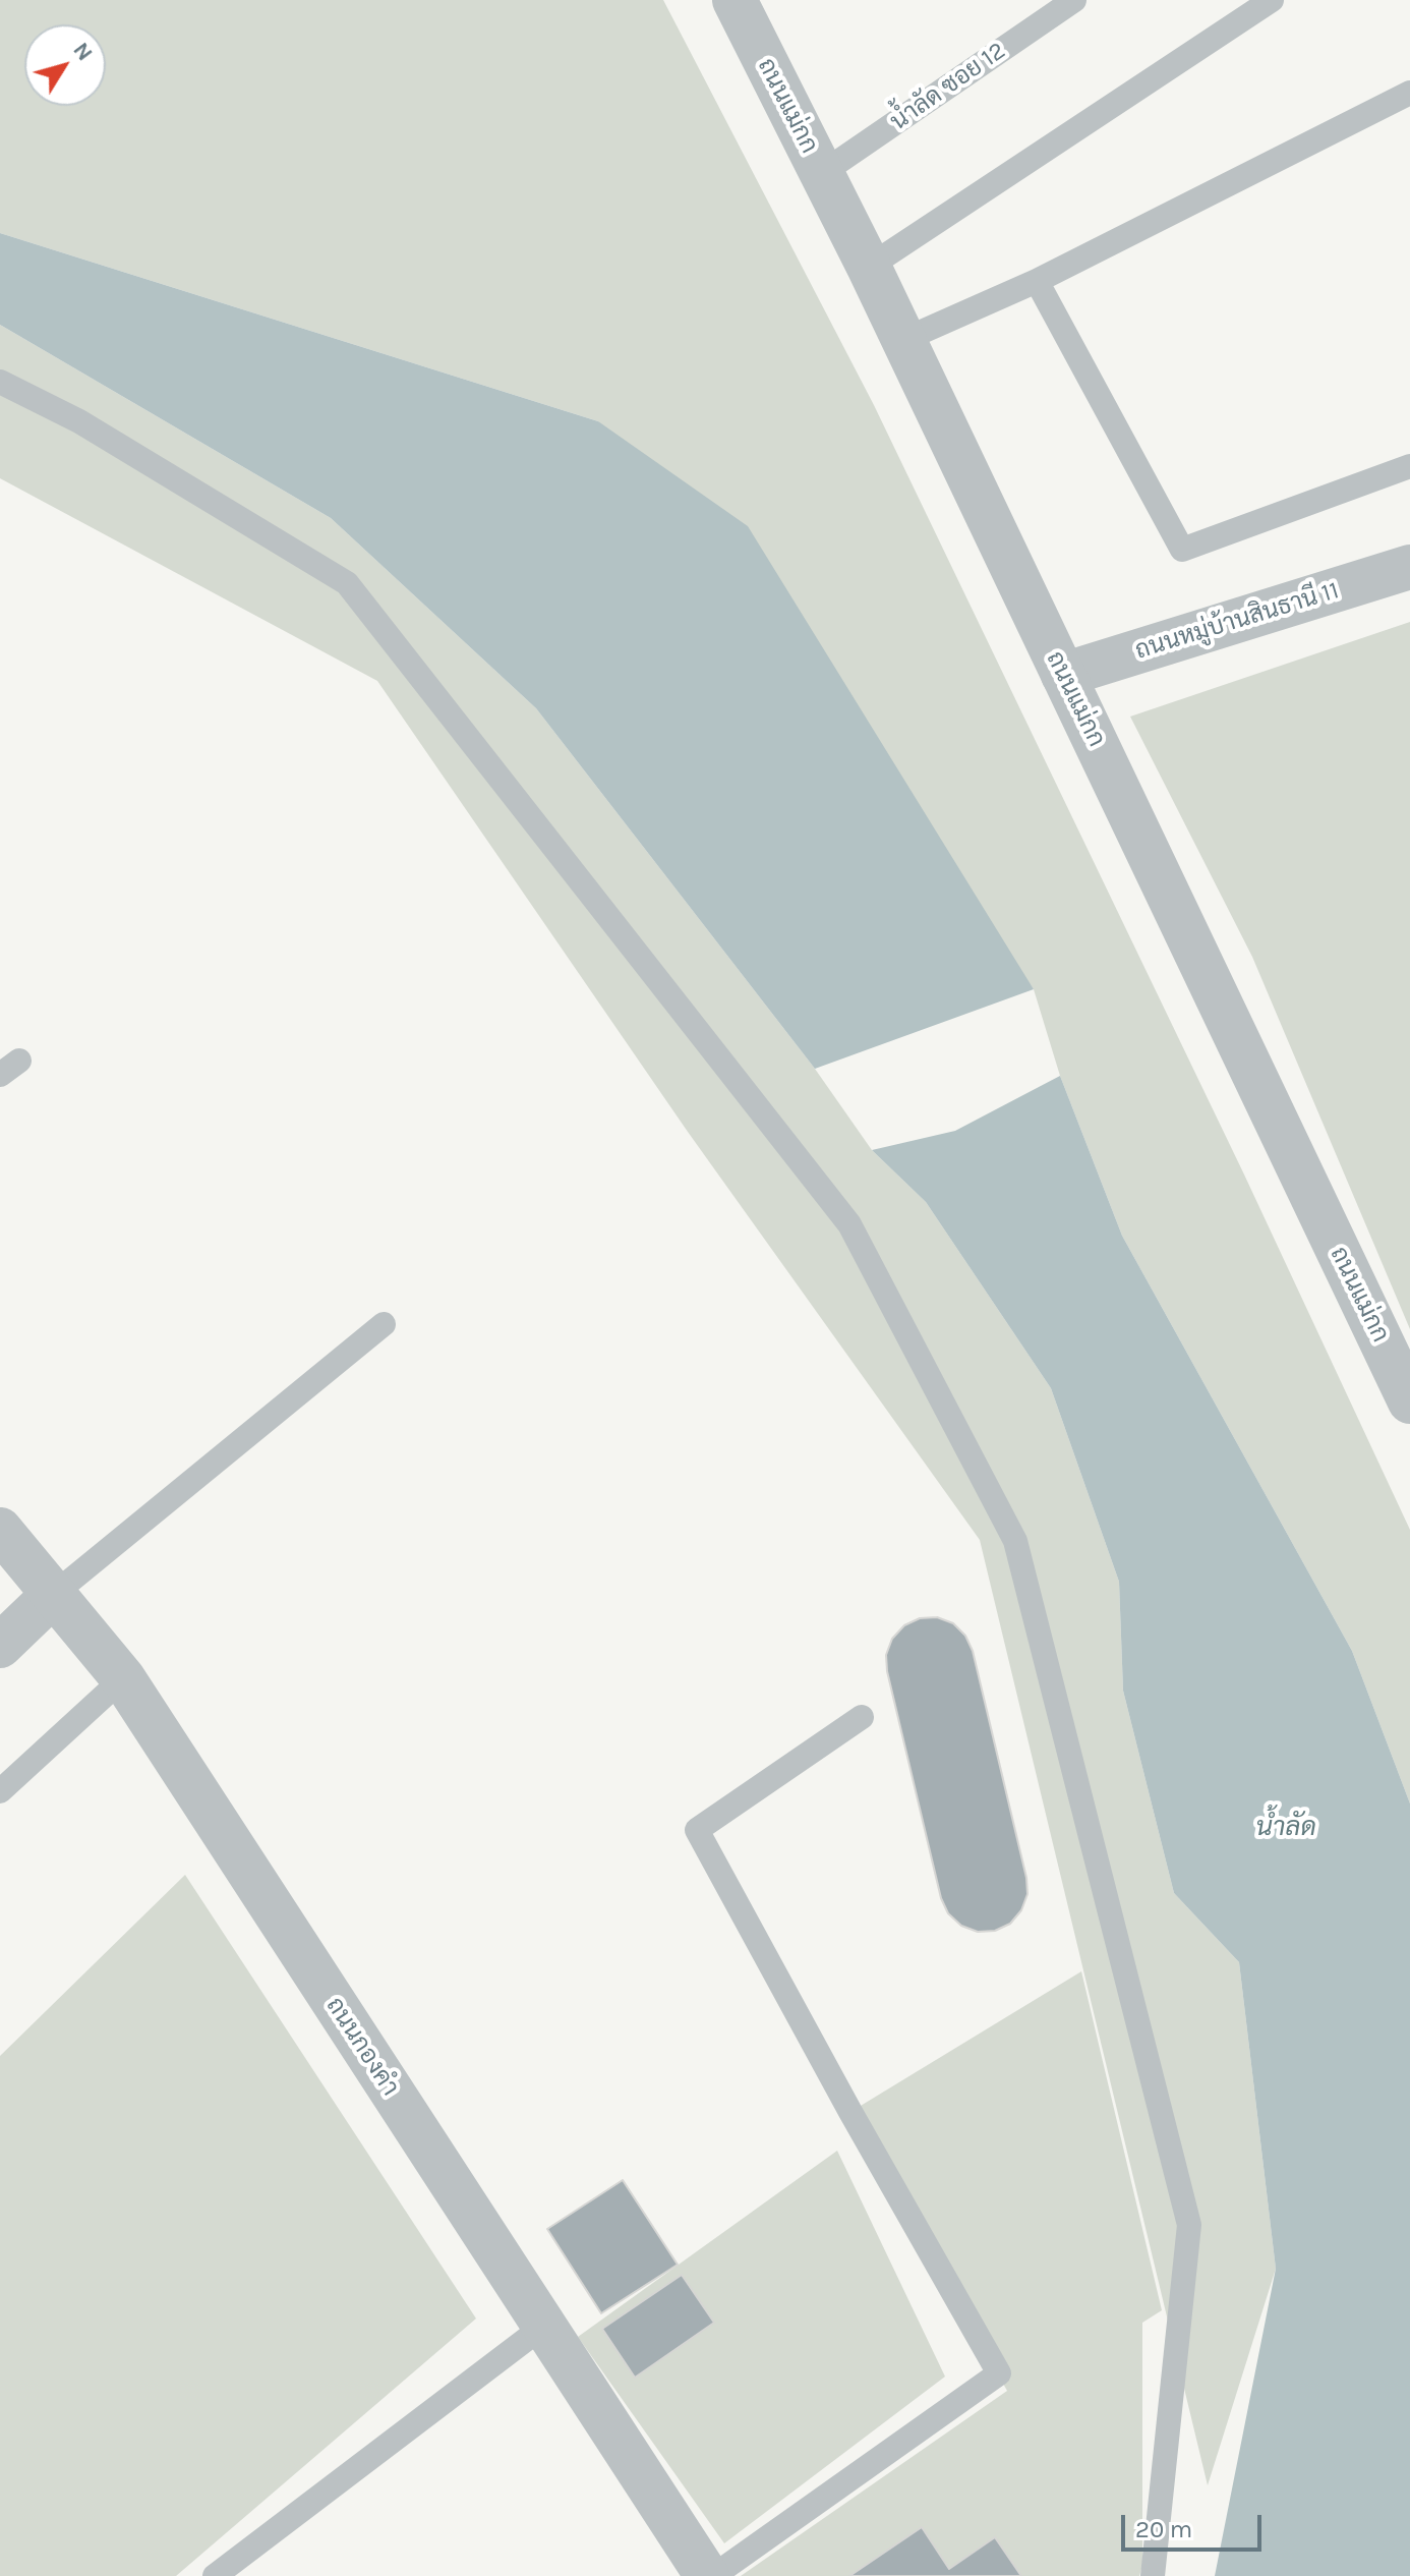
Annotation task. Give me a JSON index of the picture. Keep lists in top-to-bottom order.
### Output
{
  "streets": {
    "street": ["ถนนแม่กก", "ถนนหมู่บ้านสินธานี 11", "ถนนกองคำ"],
    "lane": ["น้ำลัด ซอย 12"]
  },
  "crossings": [
    ["น้ำลัด ซอย 12", "ถนนแม่กก"],
    ["ถนนแม่กก", "ถนนหมู่บ้านสินธานี 11"]
  ],
  "water": ["น้ำลัด"],
  "scale_bar": "20 m",
  "north": "top right"
}
